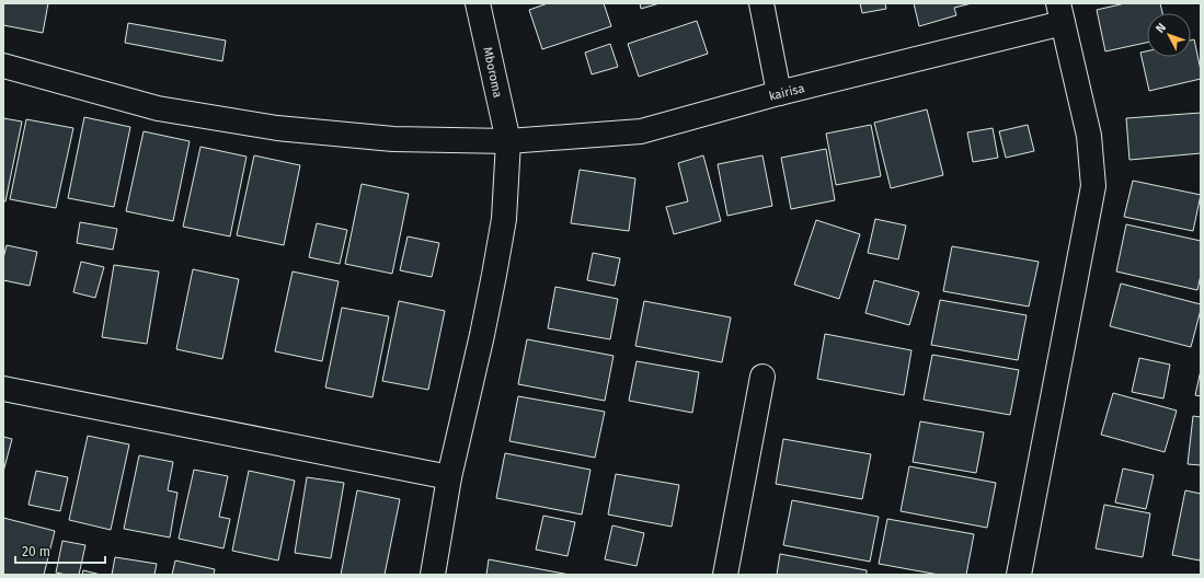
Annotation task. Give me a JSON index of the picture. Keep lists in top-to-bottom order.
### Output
{
  "streets": {
    "street": ["Mboroma", "kairisa"]
  },
  "crossings": [
    ["Mboroma", "kairisa"]
  ],
  "scale_bar": "20 m",
  "north": "top left"
}
